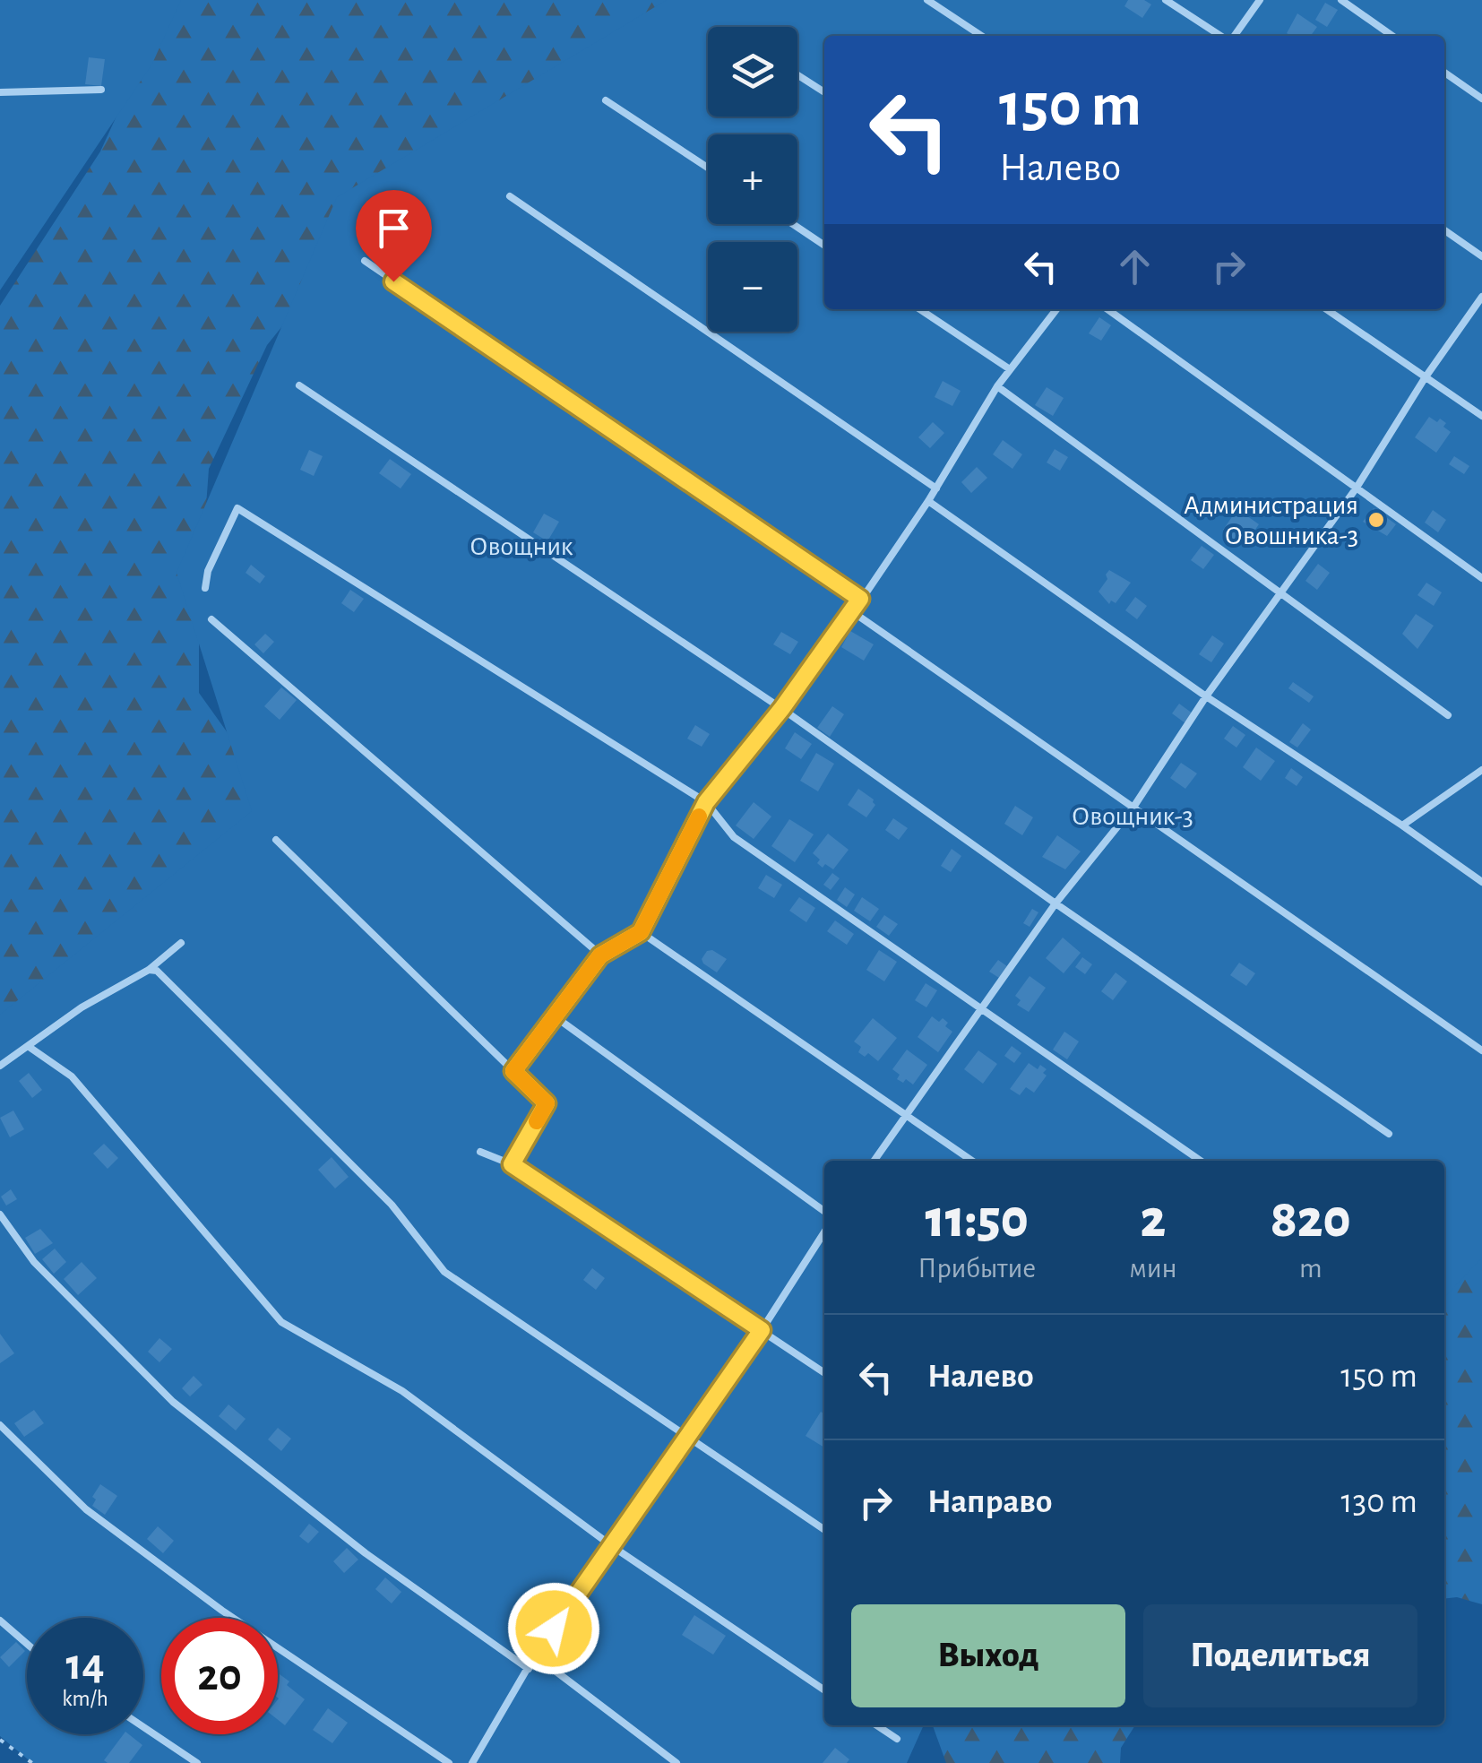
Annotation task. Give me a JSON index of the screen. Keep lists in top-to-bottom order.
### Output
{
  "parks": ["Овощник", "Овощник-3"],
  "places": ["Администрация Овошника-3"],
  "page": {
    "map_buttons": ["+", "−"],
    "turn": ["150 m", "Налево"],
    "eta": [
      "11:50",
      "Прибытие",
      "2",
      "мин",
      "820",
      "m"
    ],
    "list": [
      {
        "name": "Налево",
        "value": "150 m"
      },
      {
        "name": "Направо",
        "value": "130 m"
      }
    ],
    "buttons": ["Выход", "Поделиться"],
    "speed": "14 km/h",
    "limit": "20"
  }
}
